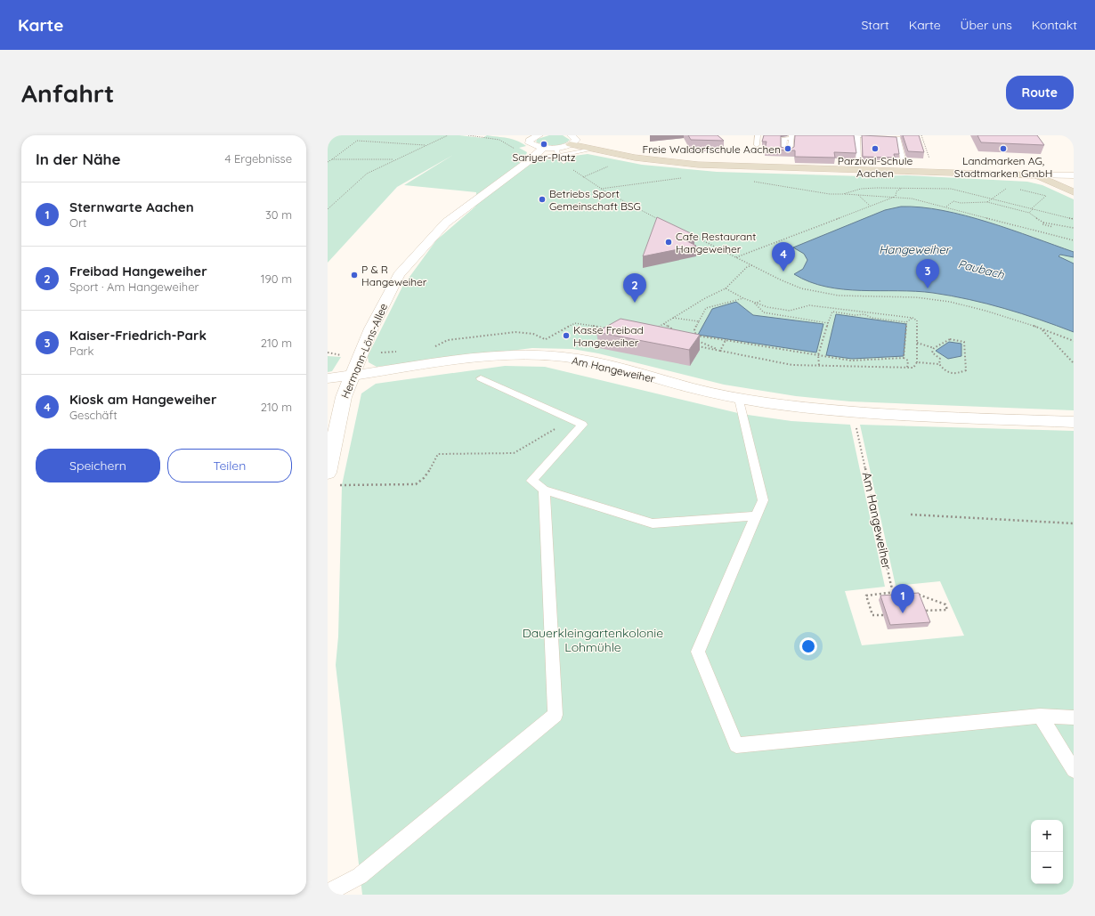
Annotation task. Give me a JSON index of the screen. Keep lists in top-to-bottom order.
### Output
{
  "streets": {
    "street": ["Hermann-Löns-Allee", "Am Hangeweiher"]
  },
  "crossings": [
    ["Hermann-Löns-Allee", "Am Hangeweiher"]
  ],
  "water": ["Hangeweiher", "Paubach"],
  "parks": ["Dauerkleingartenkolonie Lohmühle"],
  "places": [
    "Sariyer-Platz",
    "Freie Waldorfschule Aachen",
    "Parzival-Schule Aachen",
    "Landmarken AG, Stadtmarken GmbH",
    "Betriebs Sport Gemeinschaft BSG",
    "Cafe Restaurant Hangeweiher",
    "P & R Hangeweiher",
    "Kasse Freibad Hangeweiher"
  ],
  "page": {
    "header": "Karte",
    "nav": [
      "Start",
      "Karte",
      "Über uns",
      "Kontakt"
    ],
    "buttons": [
      "Route",
      ["Speichern", "Teilen"]
    ],
    "title": "Anfahrt",
    "heading": ["In der Nähe", "4 Ergebnisse"],
    "list": [
      {
        "mark": "1",
        "name": "Sternwarte Aachen",
        "note": "Ort",
        "value": "30 m"
      },
      {
        "mark": "2",
        "name": "Freibad Hangeweiher",
        "note": "Sport · Am Hangeweiher",
        "value": "190 m"
      },
      {
        "mark": "3",
        "name": "Kaiser-Friedrich-Park",
        "note": "Park",
        "value": "210 m"
      },
      {
        "mark": "4",
        "name": "Kiosk am Hangeweiher",
        "note": "Geschäft",
        "value": "210 m"
      }
    ],
    "pins": [
      "4",
      "3",
      "2",
      "1"
    ],
    "map_buttons": ["+", "−"]
  }
}
